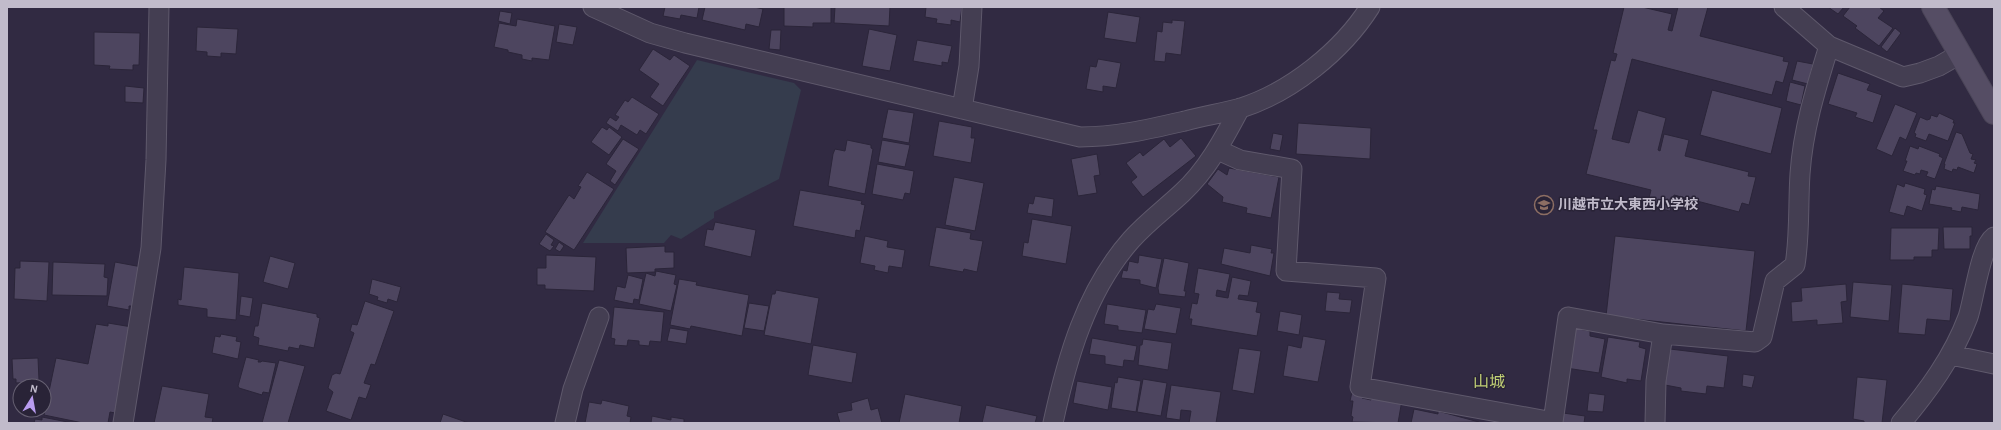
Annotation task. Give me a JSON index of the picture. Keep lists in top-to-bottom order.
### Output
{
  "districts": ["山城"],
  "places": {
    "school or university": ["川越市立大東西小学校"]
  },
  "north": "top"
}
